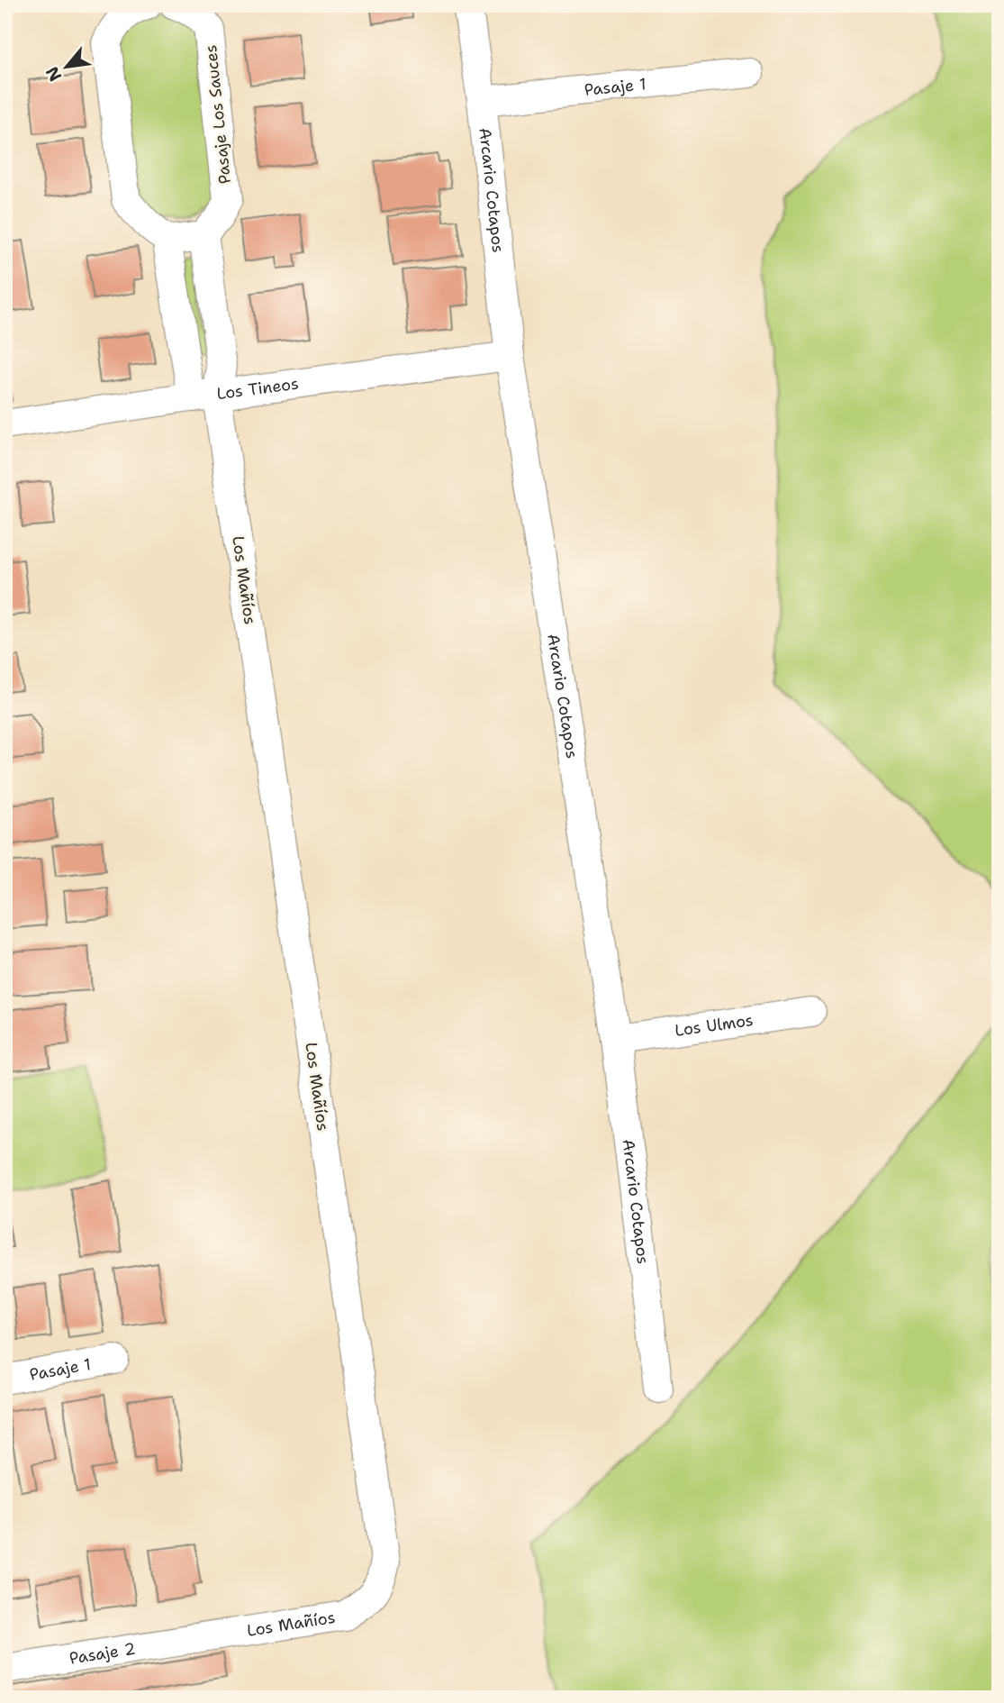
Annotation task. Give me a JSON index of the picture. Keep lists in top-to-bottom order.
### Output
{
  "streets": {
    "street": [
      "Pasaje 1",
      "Pasaje Los Sauces",
      "Arcario Cotapos",
      "Los Tineos",
      "Los Mañíos",
      "Los Ulmos",
      "Pasaje 2"
    ]
  },
  "crossings": [
    ["Pasaje 1", "Arcario Cotapos"],
    ["Arcario Cotapos", "Los Tineos"],
    ["Arcario Cotapos", "Los Ulmos"],
    ["Los Tineos", "Los Mañíos"],
    ["Los Mañíos", "Pasaje 2"]
  ],
  "north": "bottom left"
}
